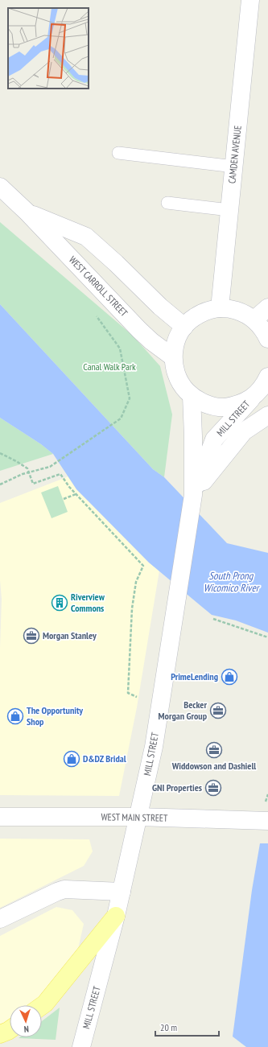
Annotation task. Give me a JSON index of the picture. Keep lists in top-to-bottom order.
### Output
{
  "streets": {
    "main road": [
      "CAMDEN AVENUE",
      "WEST CARROLL STREET",
      "MILL STREET",
      "WEST MAIN STREET"
    ]
  },
  "crossings": [
    ["MILL STREET", "WEST MAIN STREET"]
  ],
  "water": ["South Prong Wicomico River"],
  "parks": ["Canal Walk Park"],
  "places": {
    "building": ["Riverview Commons"],
    "office": [
      "Morgan Stanley",
      "Becker Morgan Group",
      "Widdowson and Dashiell",
      "GNI Properties"
    ],
    "shop": ["PrimeLending", "The Opportunity Shop", "D&DZ Bridal"]
  },
  "scale_bar": "20 m",
  "north": "bottom"
}
